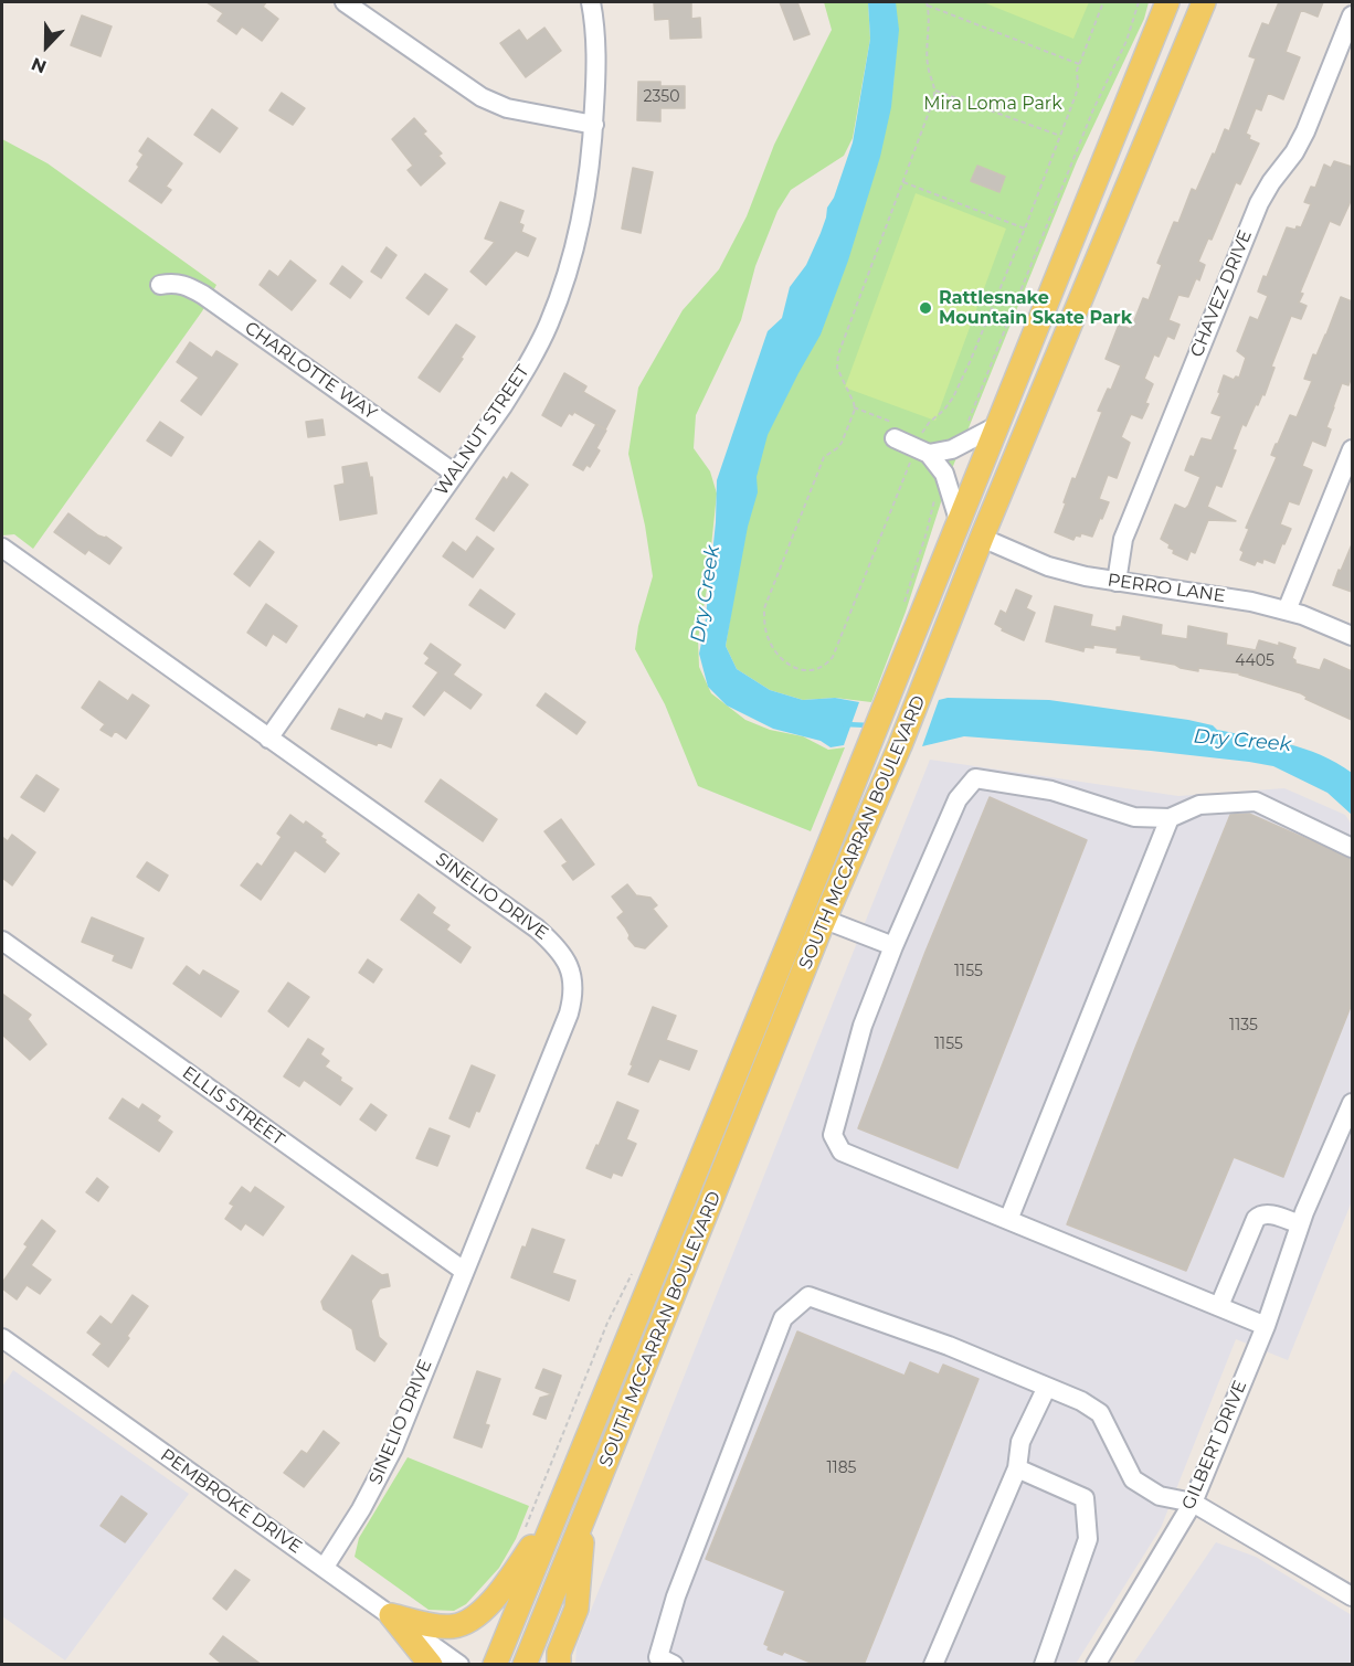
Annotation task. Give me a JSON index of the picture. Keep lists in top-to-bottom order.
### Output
{
  "streets": {
    "main road": ["SOUTH MCCARRAN BOULEVARD"],
    "street": [
      "CHAVEZ DRIVE",
      "CHARLOTTE WAY",
      "WALNUT STREET",
      "PERRO LANE",
      "SINELIO DRIVE",
      "ELLIS STREET",
      "GILBERT DRIVE",
      "PEMBROKE DRIVE"
    ]
  },
  "crossings": [
    ["CHAVEZ DRIVE", "PERRO LANE"],
    ["CHARLOTTE WAY", "WALNUT STREET"],
    ["WALNUT STREET", "SINELIO DRIVE"],
    ["PERRO LANE", "SOUTH MCCARRAN BOULEVARD"],
    ["SINELIO DRIVE", "ELLIS STREET"],
    ["SINELIO DRIVE", "PEMBROKE DRIVE"]
  ],
  "water": ["Dry Creek"],
  "parks": ["Mira Loma Park"],
  "places": ["Rattlesnake Mountain Skate Park"],
  "house_numbers": [
    "2350",
    "4405",
    "1155",
    "1135",
    "1155",
    "1185"
  ],
  "north": "bottom"
}
